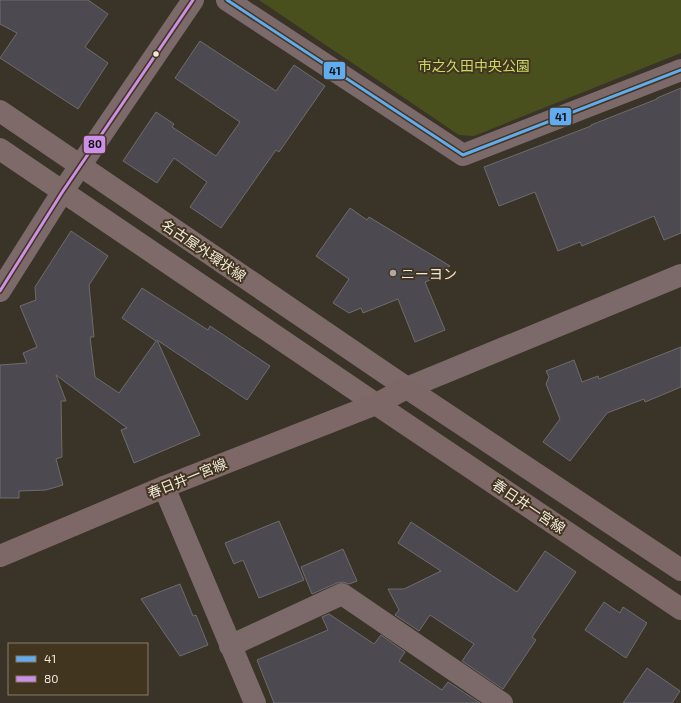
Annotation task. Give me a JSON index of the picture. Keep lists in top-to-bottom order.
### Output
{
  "streets": {
    "main road": ["名古屋外環状線", "春日井一宮線"]
  },
  "crossings": [
    ["名古屋外環状線", "春日井一宮線"]
  ],
  "parks": ["市之久田中央公園"],
  "places": ["ニーヨン"],
  "lines": ["transit line 41", "transit line 80"],
  "legend": ["41", "80"]
}
